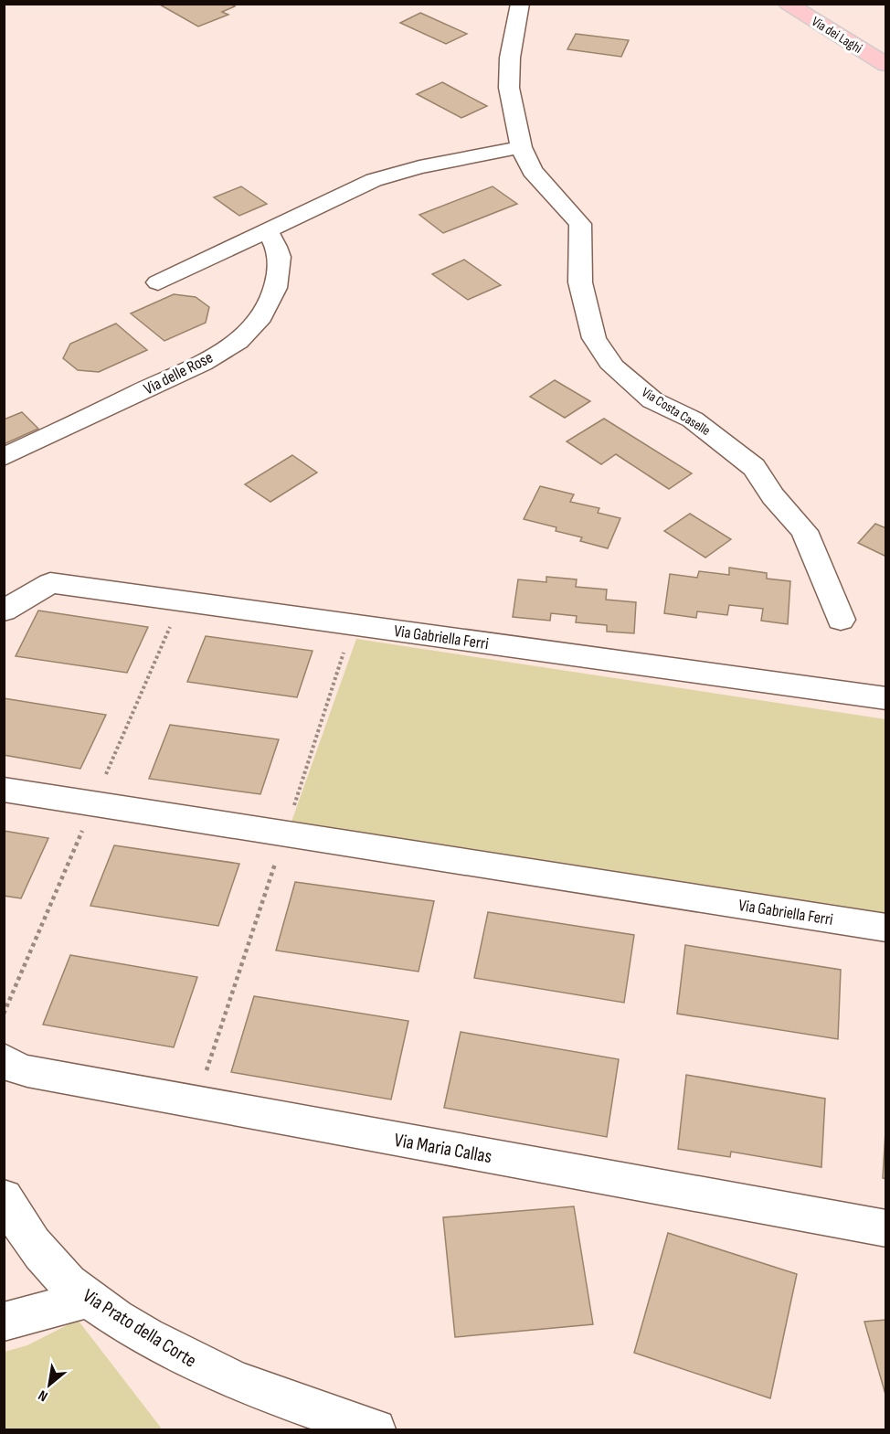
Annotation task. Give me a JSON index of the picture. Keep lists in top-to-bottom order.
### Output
{
  "streets": {
    "main road": ["Via dei Laghi"],
    "street": [
      "Via delle Rose",
      "Via Costa Caselle",
      "Via Gabriella Ferri",
      "Via Maria Callas",
      "Via Prato della Corte"
    ]
  },
  "north": "bottom left"
}
